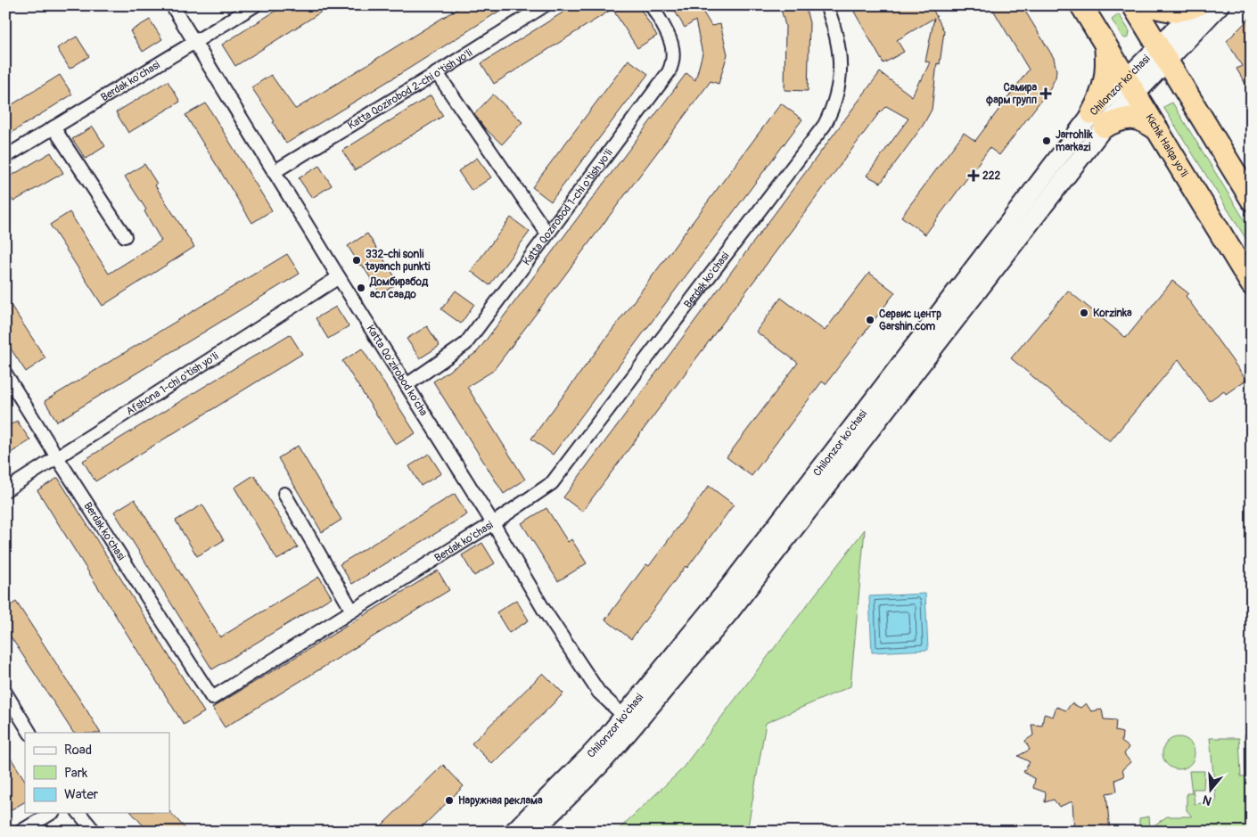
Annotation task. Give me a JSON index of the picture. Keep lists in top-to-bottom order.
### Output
{
  "streets": {
    "highway": ["Kichik Halqa yo'li"],
    "main road": ["Chilonzor ko'chasi"],
    "street": [
      "Berdak ko'chasi",
      "Katta Qozirobod 2-chi o'tish yo'li",
      "Katta Qozirobod 1-chi o'tish yo'li",
      "Katta Qo'zirobod ko'cha",
      "Afshona 1-chi o'tish yo'li"
    ]
  },
  "crossings": [
    ["Berdak ko'chasi", "Katta Qo'zirobod ko'cha"],
    ["Berdak ko'chasi", "Afshona 1-chi o'tish yo'li"],
    ["Chilonzor ko'chasi", "Kichik Halqa yo'li"],
    ["Chilonzor ko'chasi", "Katta Qo'zirobod ko'cha"],
    ["Katta Qozirobod 2-chi o'tish yo'li", "Katta Qo'zirobod ko'cha"],
    ["Katta Qozirobod 1-chi o'tish yo'li", "Katta Qo'zirobod ko'cha"],
    ["Katta Qo'zirobod ko'cha", "Afshona 1-chi o'tish yo'li"]
  ],
  "places": {
    "health": ["Самира фарм групп", "222"],
    "other": [
      "Jarrohlik markazi",
      "332-chi sonli tayanch punkti",
      "Домбирабод асл савдо",
      "Korzinka",
      "Сервис центр Garshin.com",
      "Наружная реклама"
    ]
  },
  "legend": ["Road", "Park", "Water"],
  "north": "bottom"
}
